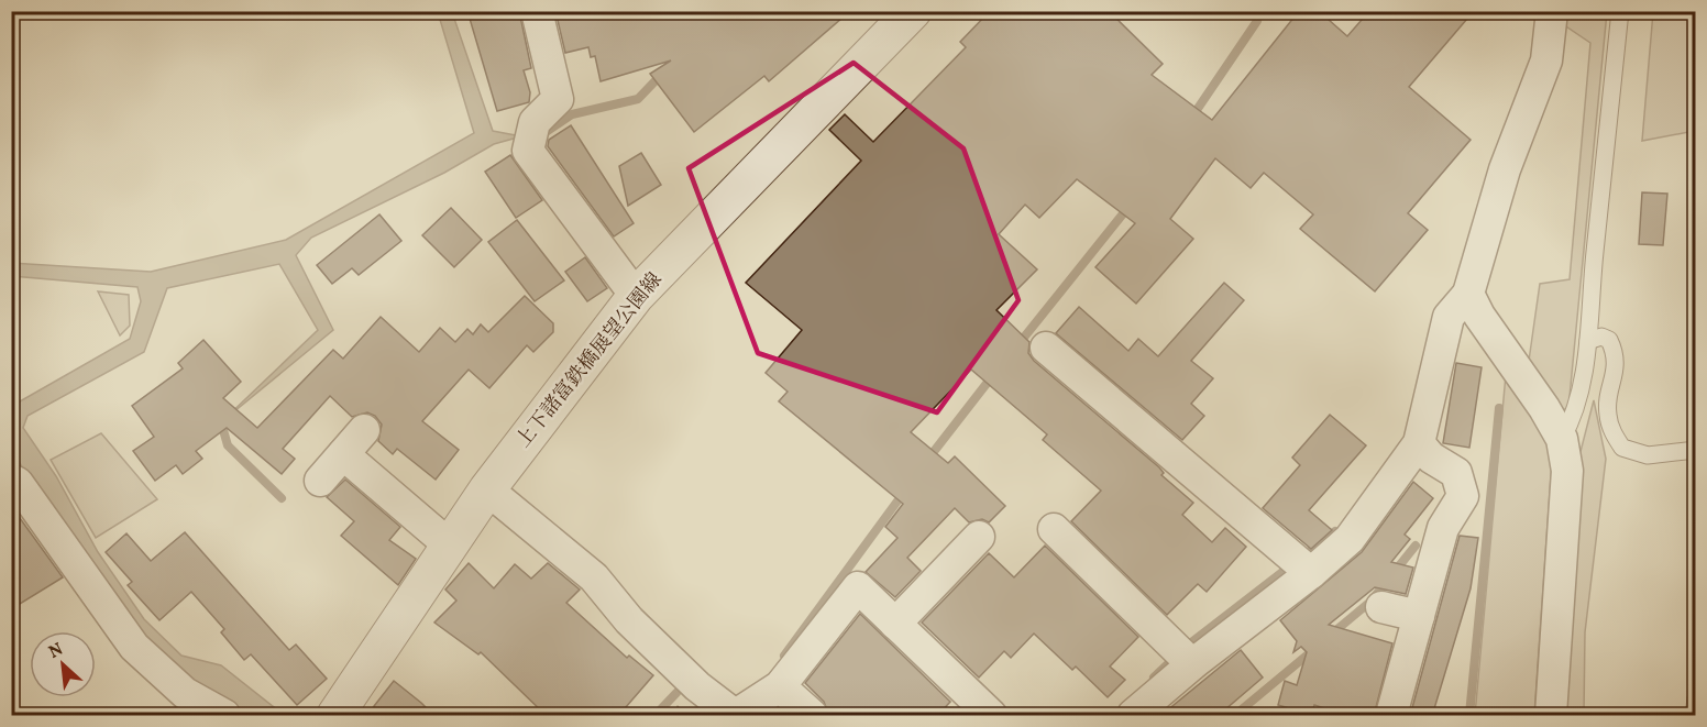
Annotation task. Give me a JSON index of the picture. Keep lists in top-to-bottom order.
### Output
{
  "streets": {
    "street": ["上下諸富鉄橋展望公園線"]
  },
  "north": "top left"
}
